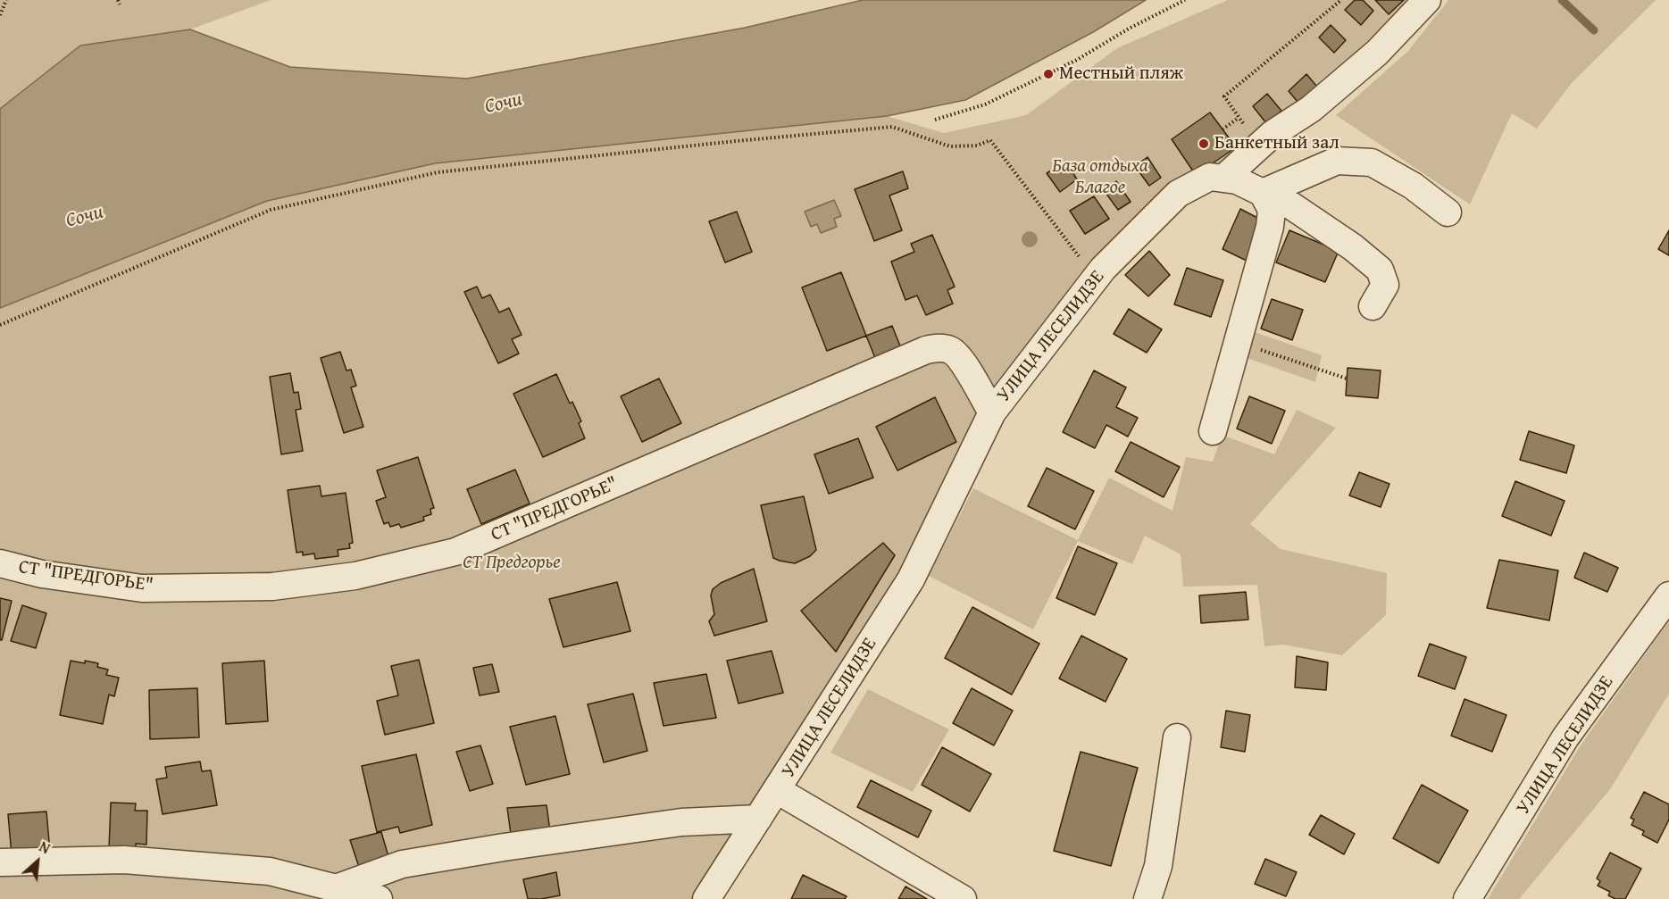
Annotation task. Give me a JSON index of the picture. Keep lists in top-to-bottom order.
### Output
{
  "streets": {
    "street": ["УЛИЦА ЛЕСЕЛИДЗЕ", "СТ \"ПРЕДГОРЬЕ\""]
  },
  "crossings": [
    ["УЛИЦА ЛЕСЕЛИДЗЕ", "СТ \"ПРЕДГОРЬЕ\""]
  ],
  "water": ["Сочи"],
  "parks": ["База отдыха Благое", "СТ Предгорье"],
  "places": ["Местный пляж", "Банкетный зал"],
  "north": "top right"
}
